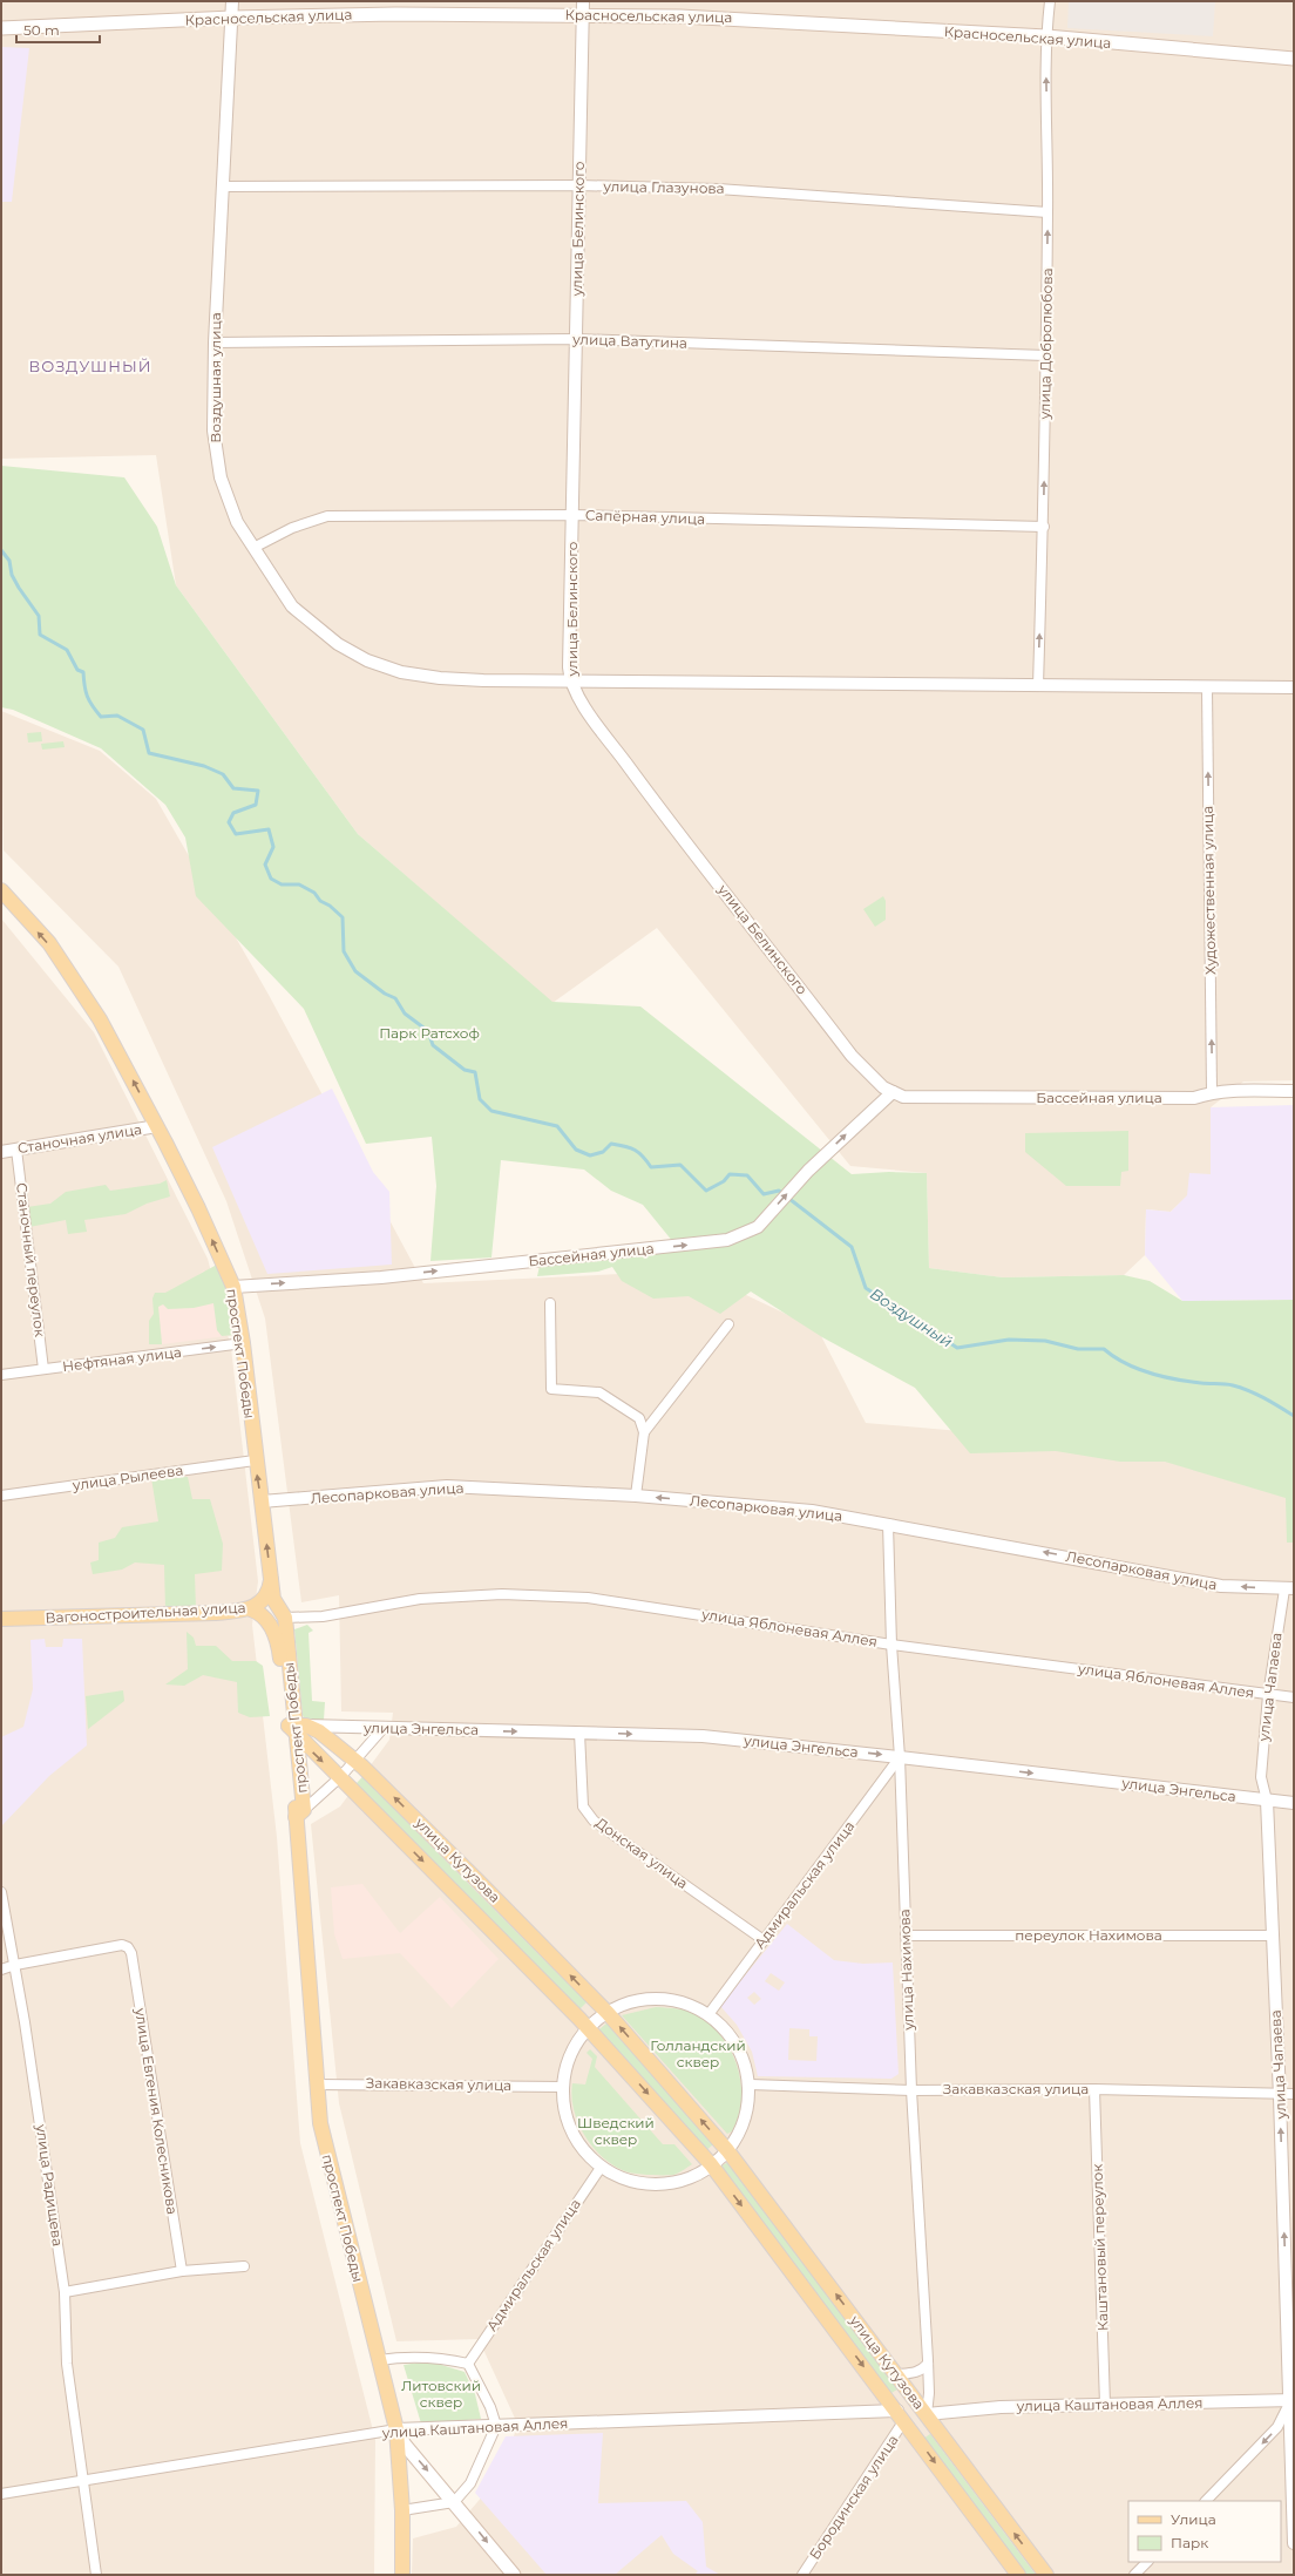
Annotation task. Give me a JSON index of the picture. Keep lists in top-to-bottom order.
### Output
{
  "streets": {
    "main road": [
      "Красносельская улица",
      "проспект Победы",
      "Вагоностроительная улица",
      "улица Кутузова"
    ],
    "street": [
      "улица Глазунова",
      "улица Белинского",
      "улица Ватутина",
      "улица Добролюбова",
      "Воздушная улица",
      "Сапёрная улица",
      "Художественная улица",
      "Бассейная улица",
      "Станочная улица",
      "Станочный переулок",
      "Нефтяная улица",
      "улица Рылеева",
      "Лесопарковая улица",
      "улица Яблоневая Аллея",
      "улица Чапаева",
      "улица Энгельса",
      "Донская улица",
      "Адмиральская улица",
      "переулок Нахимова",
      "улица Нахимова",
      "Закавказская улица",
      "улица Евгения Колесникова",
      "улица Радищева",
      "Каштановый переулок",
      "улица Каштановая Аллея",
      "Бородинская улица"
    ]
  },
  "crossings": [
    ["Красносельская улица", "улица Белинского"],
    ["Красносельская улица", "улица Добролюбова"],
    ["Красносельская улица", "Воздушная улица"],
    ["улица Глазунова", "улица Белинского"],
    ["улица Глазунова", "улица Добролюбова"],
    ["улица Глазунова", "Воздушная улица"],
    ["улица Белинского", "улица Ватутина"],
    ["улица Белинского", "Воздушная улица"],
    ["улица Белинского", "Сапёрная улица"],
    ["улица Белинского", "Бассейная улица"],
    ["улица Ватутина", "улица Добролюбова"],
    ["улица Ватутина", "Воздушная улица"],
    ["улица Добролюбова", "Воздушная улица"],
    ["улица Добролюбова", "Сапёрная улица"],
    ["Воздушная улица", "Сапёрная улица"],
    ["Воздушная улица", "Художественная улица"],
    ["Художественная улица", "Бассейная улица"],
    ["Бассейная улица", "проспект Победы"],
    ["Станочная улица", "Станочный переулок"],
    ["Станочная улица", "проспект Победы"],
    ["Станочный переулок", "Нефтяная улица"],
    ["проспект Победы", "Нефтяная улица"],
    ["проспект Победы", "улица Рылеева"],
    ["проспект Победы", "Лесопарковая улица"],
    ["проспект Победы", "Вагоностроительная улица"],
    ["проспект Победы", "улица Яблоневая Аллея"],
    ["проспект Победы", "улица Энгельса"],
    ["проспект Победы", "улица Кутузова"],
    ["проспект Победы", "Закавказская улица"],
    ["проспект Победы", "улица Каштановая Аллея"],
    ["Лесопарковая улица", "улица Чапаева"],
    ["Лесопарковая улица", "улица Нахимова"],
    ["улица Яблоневая Аллея", "улица Чапаева"],
    ["улица Яблоневая Аллея", "улица Нахимова"],
    ["улица Чапаева", "улица Энгельса"],
    ["улица Чапаева", "переулок Нахимова"],
    ["улица Чапаева", "Закавказская улица"],
    ["улица Чапаева", "улица Каштановая Аллея"],
    ["улица Энгельса", "Донская улица"],
    ["улица Энгельса", "улица Кутузова"],
    ["улица Энгельса", "Адмиральская улица"],
    ["улица Энгельса", "улица Нахимова"],
    ["Донская улица", "Адмиральская улица"],
    ["улица Кутузова", "улица Нахимова"],
    ["улица Кутузова", "улица Каштановая Аллея"],
    ["улица Кутузова", "Бородинская улица"],
    ["Адмиральская улица", "улица Нахимова"],
    ["переулок Нахимова", "улица Нахимова"],
    ["улица Нахимова", "Закавказская улица"],
    ["улица Нахимова", "улица Каштановая Аллея"],
    ["Закавказская улица", "Каштановый переулок"],
    ["улица Евгения Колесникова", "улица Радищева"],
    ["улица Радищева", "улица Каштановая Аллея"],
    ["Каштановый переулок", "улица Каштановая Аллея"],
    ["улица Каштановая Аллея", "Бородинская улица"]
  ],
  "one_way": [
    "улица Добролюбова",
    "Художественная улица",
    "Бассейная улица",
    "Нефтяная улица",
    "Лесопарковая улица",
    "улица Энгельса"
  ],
  "districts": ["ВОЗДУШНЫЙ"],
  "water": ["Воздушный"],
  "parks": [
    "Парк Ратсхоф",
    "Голландский сквер",
    "Шведский сквер",
    "Литовский сквер"
  ],
  "legend": ["Улица", "Парк"],
  "scale_bar": "50 m"
}
